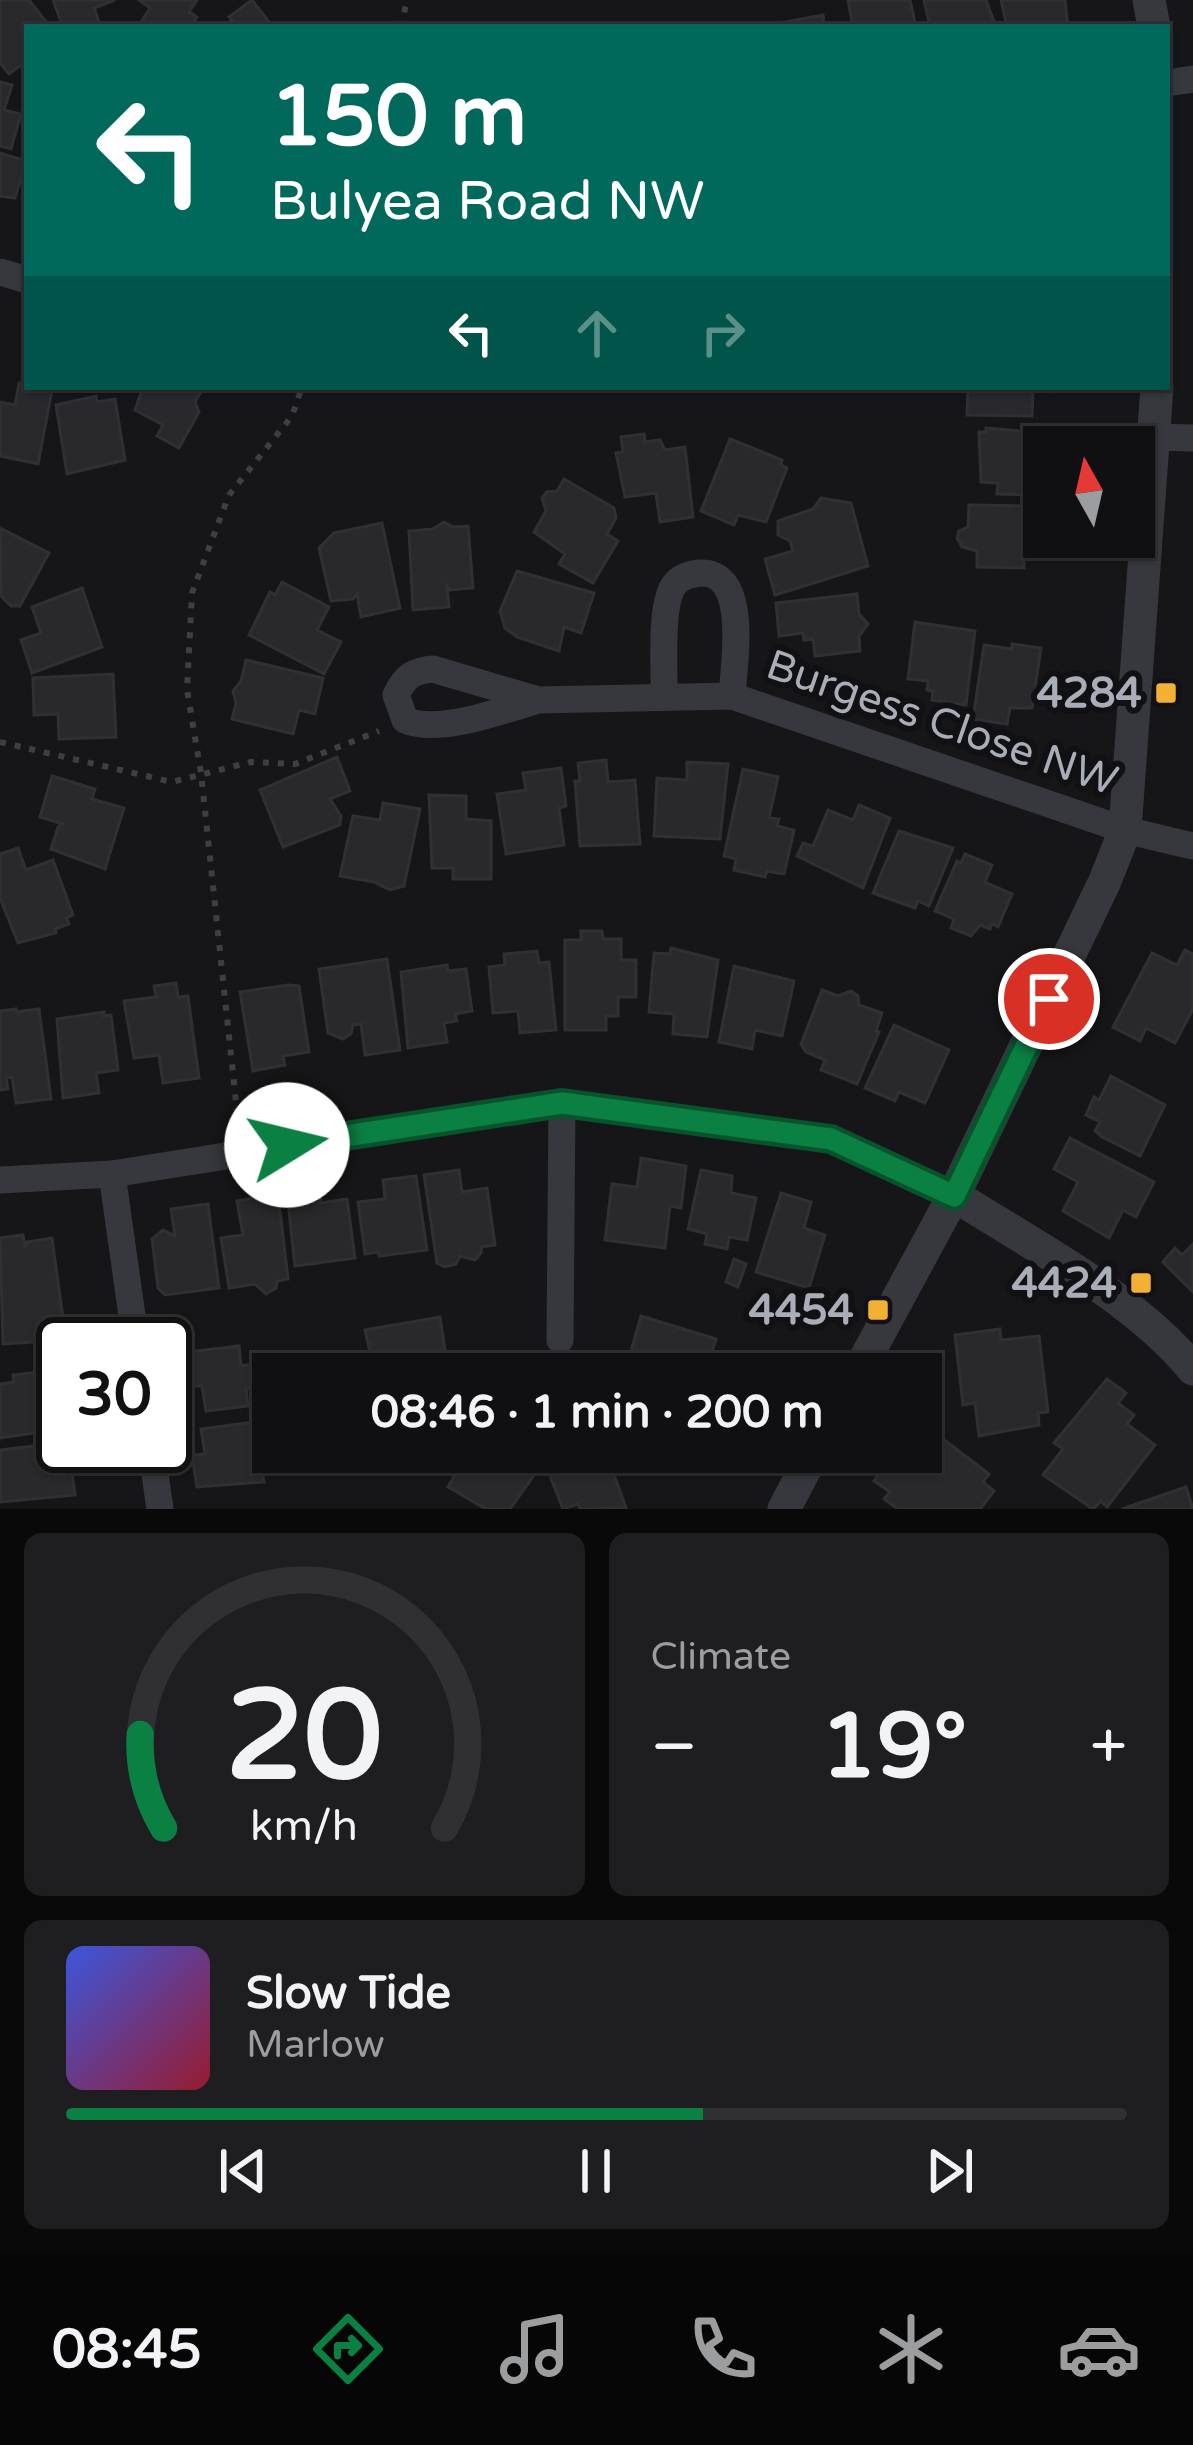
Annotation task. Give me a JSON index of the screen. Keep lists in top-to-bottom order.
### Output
{
  "streets": {
    "street": ["Burgess Close NW"]
  },
  "places": {
    "transit": ["4284", "4424", "4454"]
  },
  "north": "top",
  "page": {
    "turn": ["150 m", "Bulyea Road NW"],
    "limit": "30",
    "trip": "08:46 · 1 min · 200 m",
    "tile": "Climate",
    "heat": ["−", "19°", "+"],
    "song": ["Slow Tide", "Marlow"],
    "tabs": "08:45",
    "gauge": ["20", "km/h"]
  }
}
